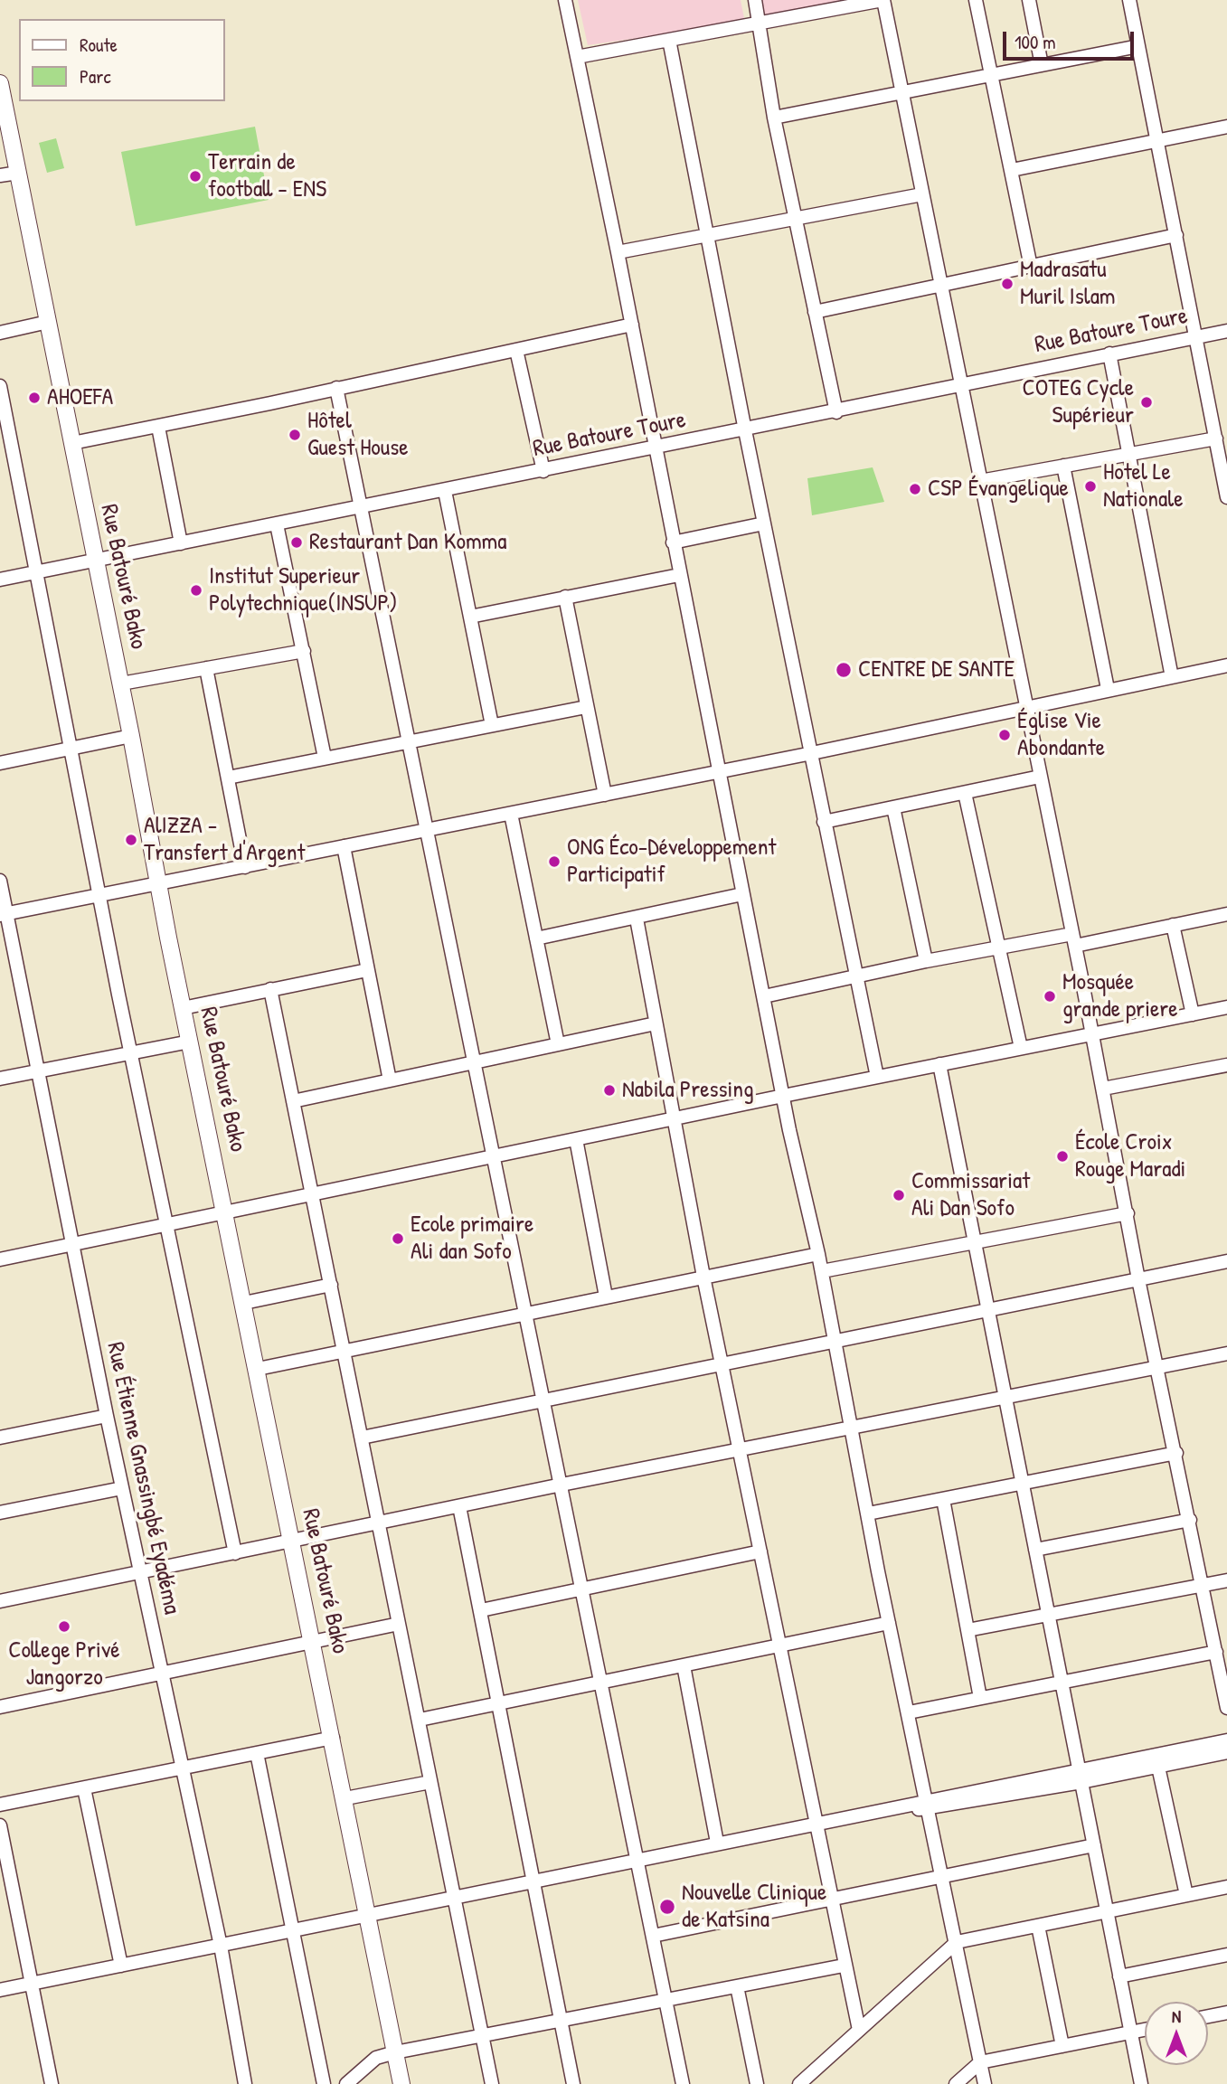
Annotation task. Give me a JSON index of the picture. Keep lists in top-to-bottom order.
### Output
{
  "streets": {
    "main road": ["Rue Batouré Bako"],
    "street": ["Rue Batoure Toure", "Rue Étienne Gnassingbé Eyadéma"]
  },
  "crossings": [
    ["Rue Batoure Toure", "Rue Batouré Bako"]
  ],
  "places": [
    "Terrain de football - ENS",
    "Madrasatu Muril Islam",
    "AHOEFA",
    "COTEG Cycle Supérieur",
    "Hôtel Guest House",
    "Hotel Le Nationale",
    "CSP Évangelique",
    "Restaurant Dan Komma",
    "Institut Superieur Polytechnique(INSUP)",
    "CENTRE DE SANTE",
    "Église Vie Abondante",
    "AlIZZA - Transfert d'Argent",
    "ONG Éco-Développement Participatif",
    "Mosquée grande priere",
    "Nabila Pressing",
    "École Croix Rouge Maradi",
    "Commissariat Ali Dan Sofo",
    "Ecole primaire Ali dan Sofo",
    "College Privé Jangorzo",
    "Nouvelle Clinique de Katsina"
  ],
  "legend": ["Route", "Parc"],
  "scale_bar": "100 m",
  "north": "top"
}
